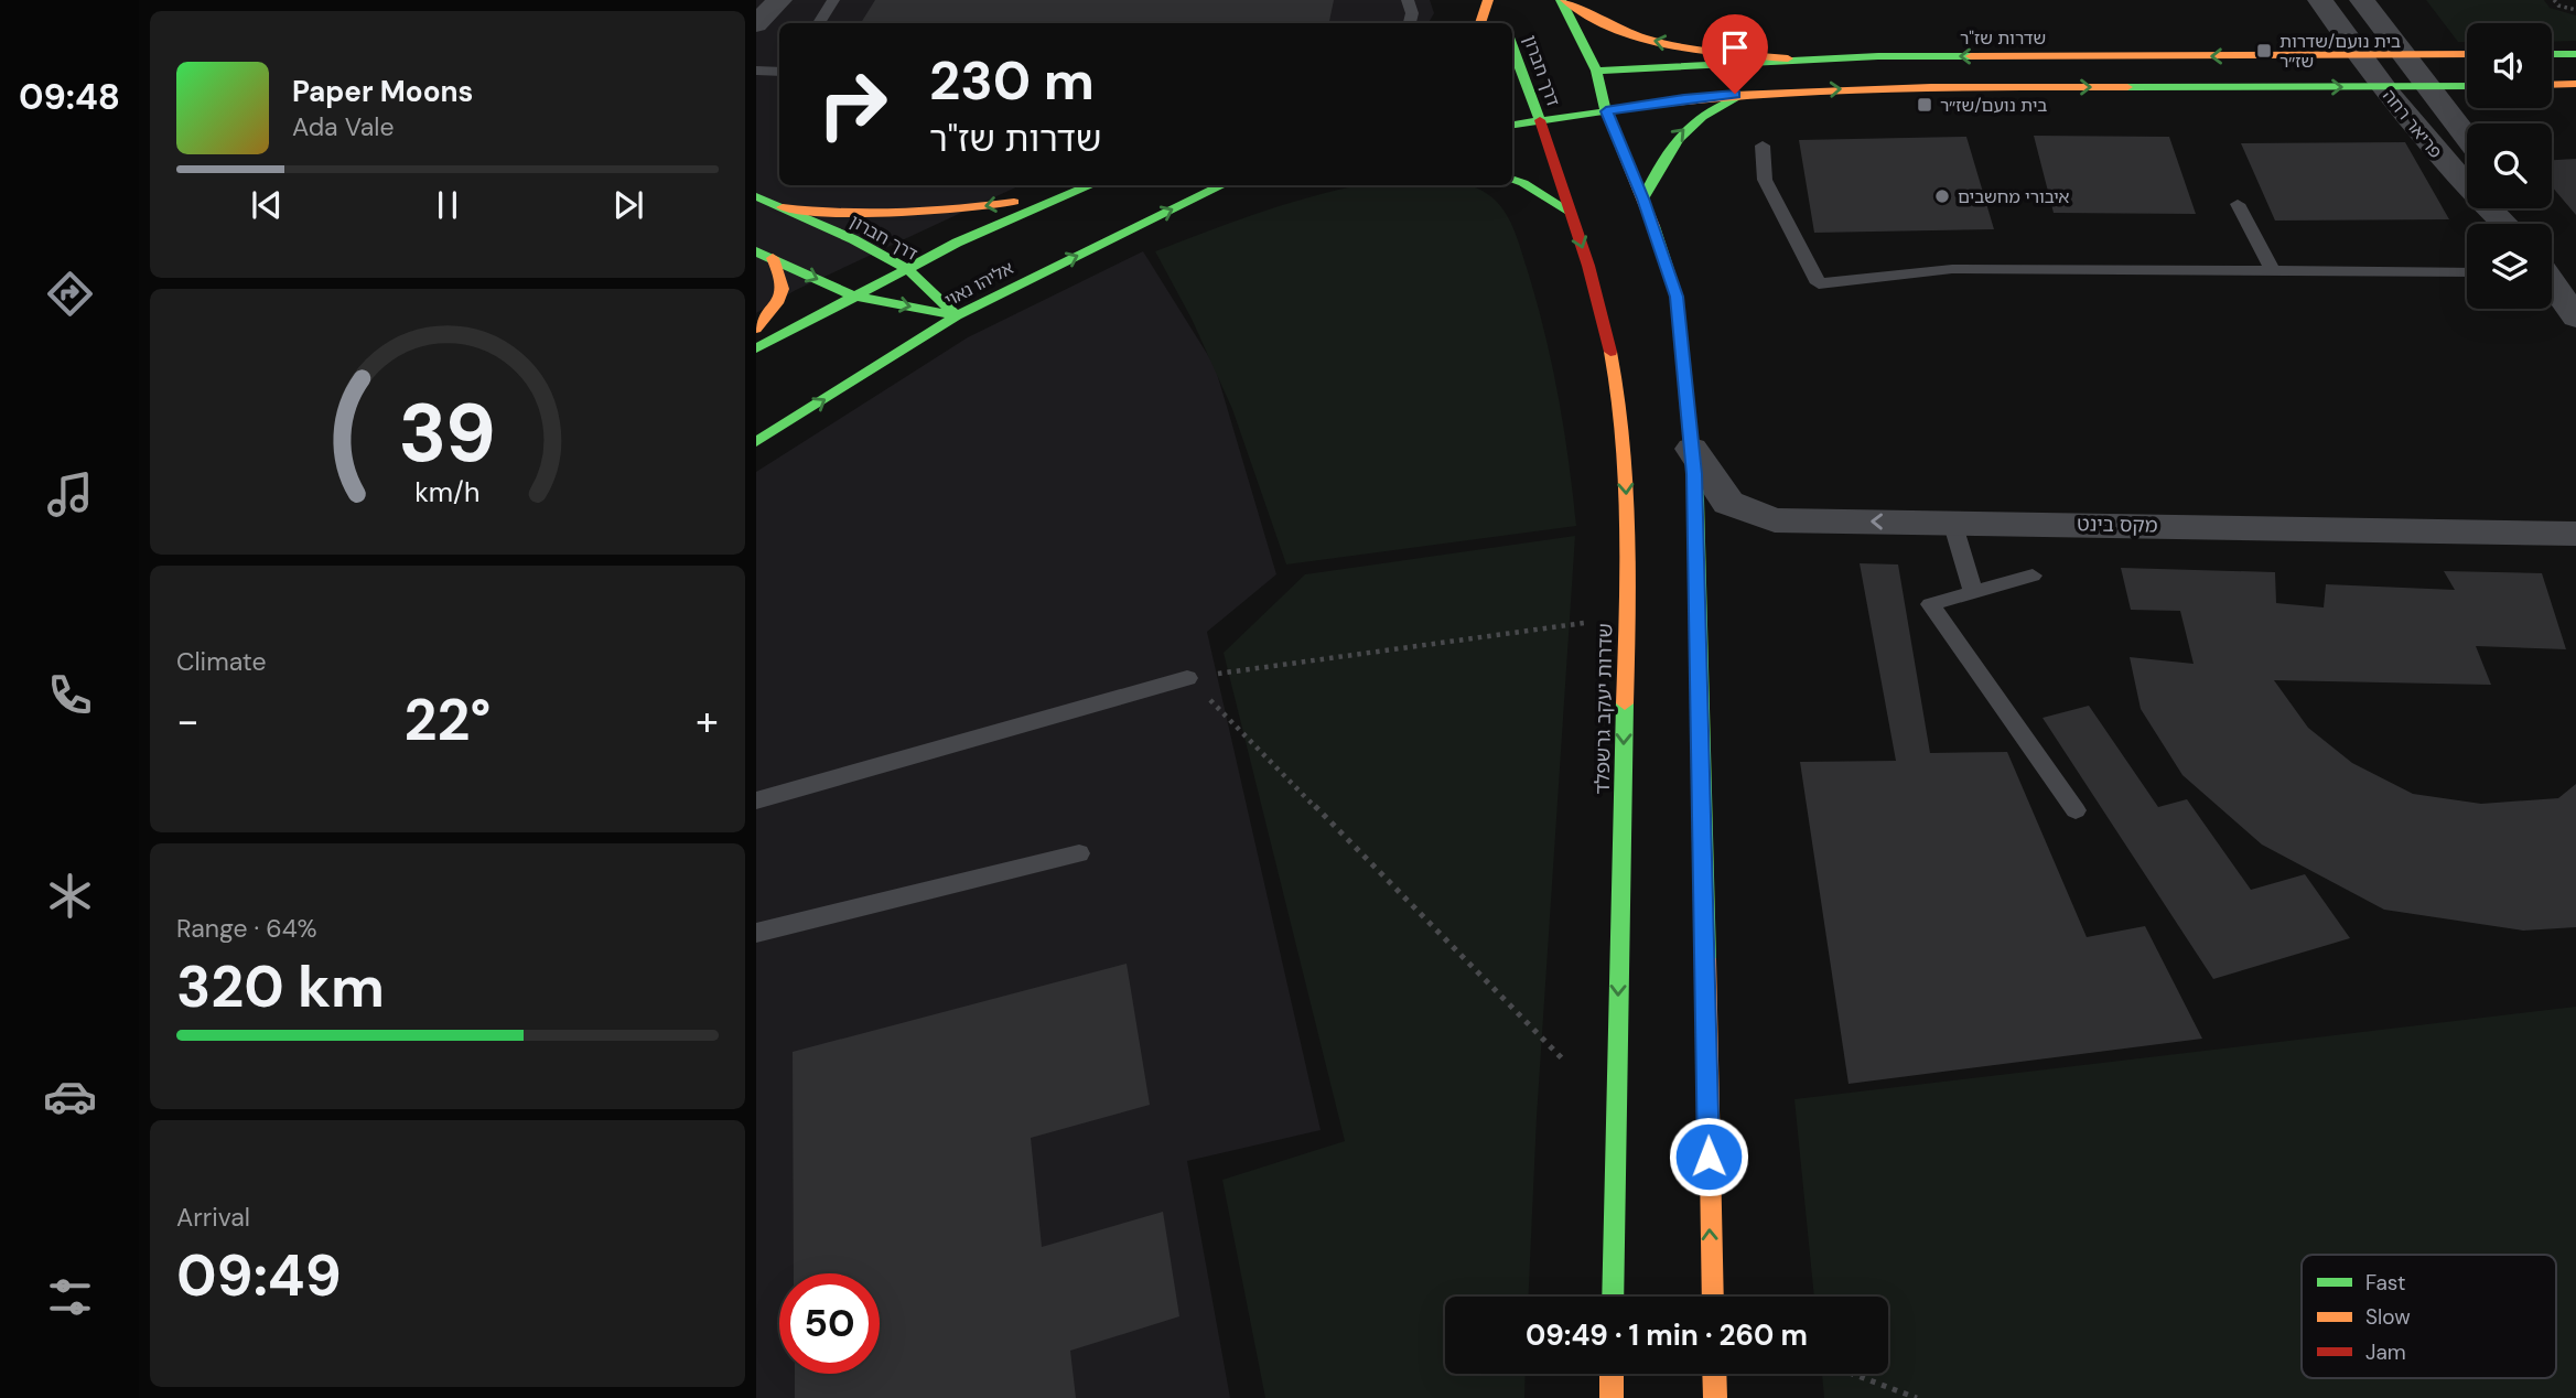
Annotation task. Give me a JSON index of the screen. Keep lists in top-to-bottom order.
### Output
{
  "streets": {
    "main road": [
      "שדרות שז\"ר",
      "דרך חברון",
      "אליהו נאוי",
      "שדרות יעקב גרשפלד"
    ],
    "street": ["פריאר רחה", "מקס בינט"]
  },
  "crossings": [
    ["שדרות שז\"ר", "פריאר רחה"],
    ["דרך חברון", "אליהו נאוי"],
    ["דרך חברון", "שדרות יעקב גרשפלד"]
  ],
  "places": {
    "transit": ["בית נועם/שדרות שז״ר", "בית נועם/שז״ר"],
    "other": ["איבורי מחשבים"]
  },
  "legend": ["Fast", "Slow", "Jam"],
  "page": {
    "tabs": "09:48",
    "turn": ["230 m", "שדרות שז\"ר"],
    "song": ["Paper Moons", "Ada Vale"],
    "tile": [
      "Climate",
      ["Range · 64%", "320 km"],
      ["Arrival", "09:49"]
    ],
    "heat": ["−", "22°", "+"],
    "limit": "50",
    "trip": "09:49 · 1 min · 260 m",
    "gauge": ["39", "km/h"]
  }
}
